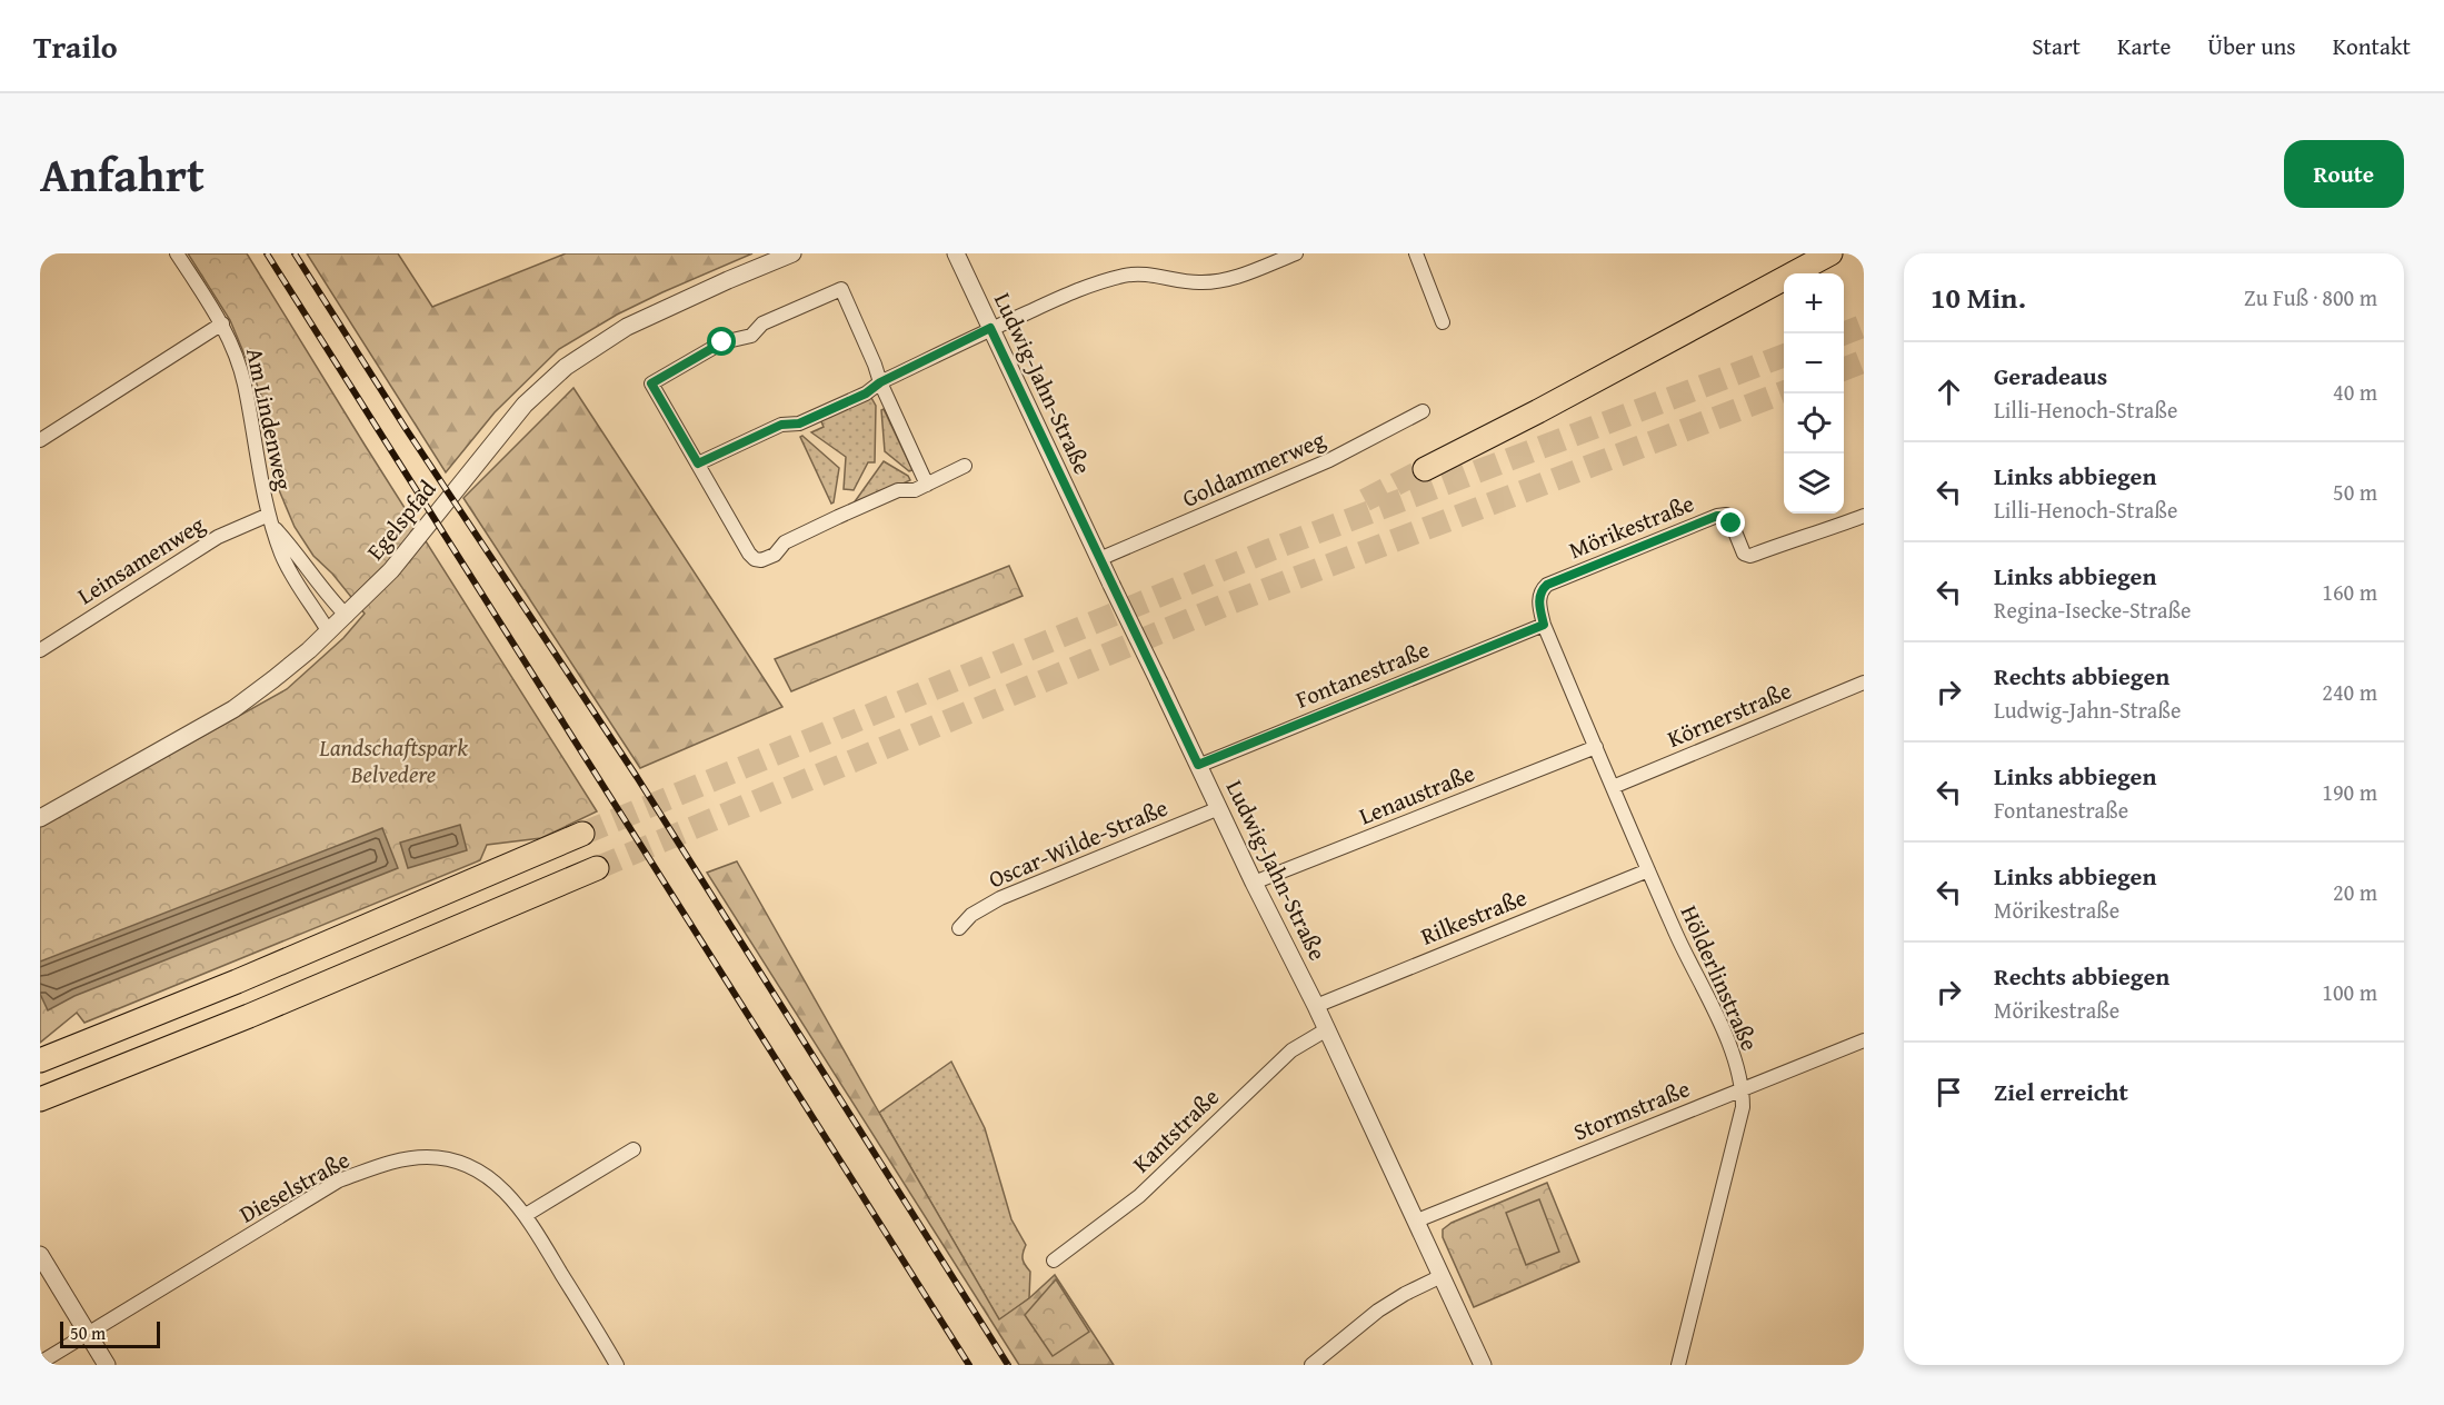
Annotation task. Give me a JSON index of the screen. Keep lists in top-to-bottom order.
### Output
{
  "streets": {
    "street": [
      "Ludwig-Jahn-Straße",
      "Am Lindenweg",
      "Goldammerweg",
      "Egelspfad",
      "Mörikestraße",
      "Leinsamenweg",
      "Fontanestraße",
      "Körnerstraße",
      "Lenaustraße",
      "Oscar-Wilde-Straße",
      "Rilkestraße",
      "Hölderlinstraße",
      "Stormstraße",
      "Kantstraße",
      "Dieselstraße"
    ]
  },
  "crossings": [
    ["Ludwig-Jahn-Straße", "Goldammerweg"],
    ["Ludwig-Jahn-Straße", "Fontanestraße"],
    ["Ludwig-Jahn-Straße", "Lenaustraße"],
    ["Ludwig-Jahn-Straße", "Oscar-Wilde-Straße"],
    ["Ludwig-Jahn-Straße", "Rilkestraße"],
    ["Ludwig-Jahn-Straße", "Stormstraße"],
    ["Ludwig-Jahn-Straße", "Kantstraße"],
    ["Am Lindenweg", "Egelspfad"],
    ["Am Lindenweg", "Leinsamenweg"],
    ["Mörikestraße", "Fontanestraße"],
    ["Mörikestraße", "Hölderlinstraße"],
    ["Fontanestraße", "Hölderlinstraße"],
    ["Körnerstraße", "Hölderlinstraße"],
    ["Lenaustraße", "Hölderlinstraße"],
    ["Rilkestraße", "Hölderlinstraße"],
    ["Hölderlinstraße", "Stormstraße"]
  ],
  "parks": ["Landschaftspark Belvedere"],
  "scale_bar": "50 m",
  "page": {
    "header": "Trailo",
    "nav": [
      "Start",
      "Karte",
      "Über uns",
      "Kontakt"
    ],
    "title": "Anfahrt",
    "buttons": "Route",
    "heading": ["10 Min.", "Zu Fuß · 800 m"],
    "map_buttons": ["+", "−"],
    "list": [
      ["Geradeaus", "Lilli-Henoch-Straße", "40 m"],
      ["Links abbiegen", "Lilli-Henoch-Straße", "50 m"],
      ["Links abbiegen", "Regina-Isecke-Straße", "160 m"],
      ["Rechts abbiegen", "Ludwig-Jahn-Straße", "240 m"],
      ["Links abbiegen", "Fontanestraße", "190 m"],
      ["Links abbiegen", "Mörikestraße", "20 m"],
      ["Rechts abbiegen", "Mörikestraße", "100 m"],
      "Ziel erreicht"
    ],
    "scale": "50 m"
  }
}
